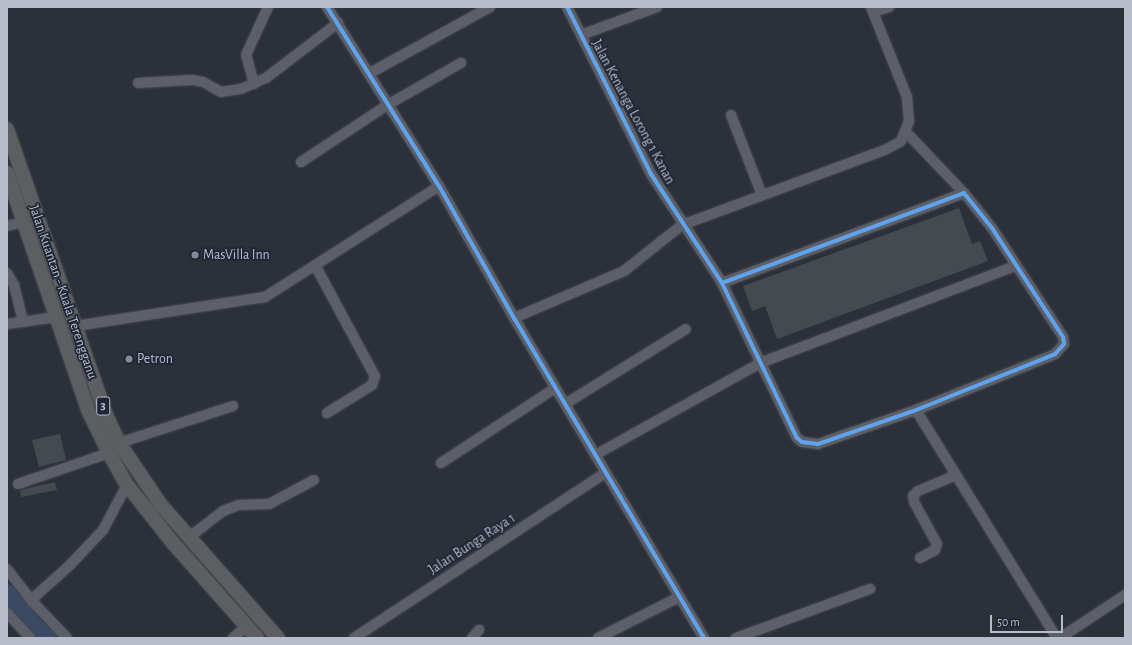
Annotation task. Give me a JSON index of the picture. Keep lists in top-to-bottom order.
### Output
{
  "streets": {
    "highway": ["Jalan Kuantan - Kuala Terengganu", "3"],
    "street": ["Jalan Kenanga Lorong 1 Kanan", "Jalan Bunga Raya 1"]
  },
  "places": ["MasVilla Inn", "Petron"],
  "scale_bar": "50 m"
}
